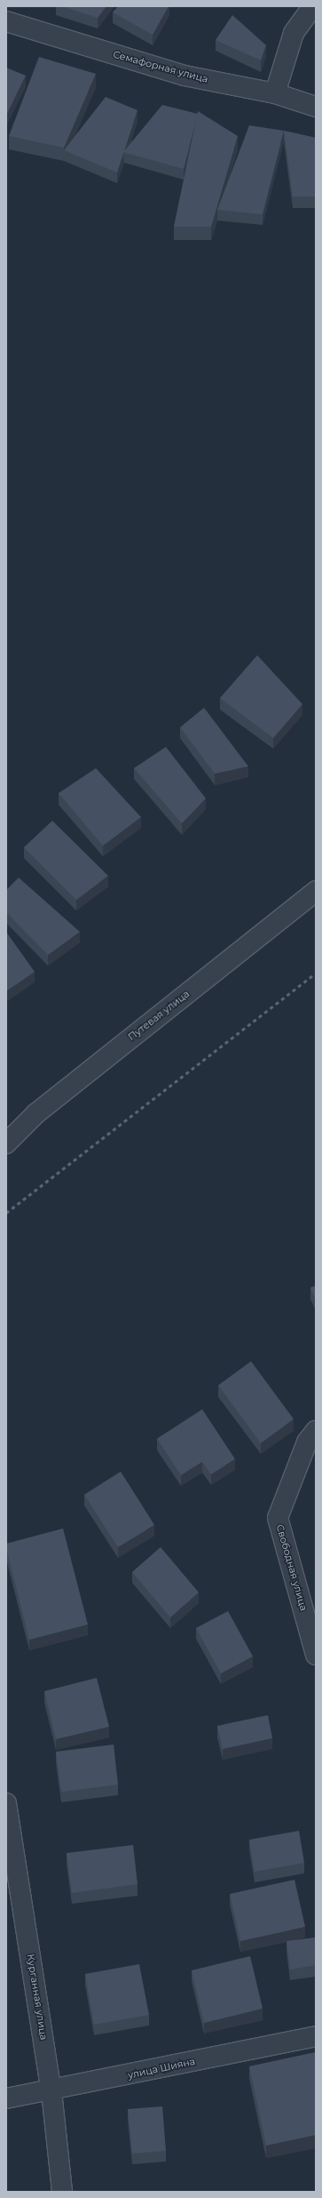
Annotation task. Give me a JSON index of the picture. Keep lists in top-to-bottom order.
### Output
{
  "streets": {
    "street": [
      "Семафорная улица",
      "Путевая улица",
      "Свободная улица",
      "Курганная улица",
      "улица Шияна"
    ]
  },
  "crossings": [
    ["Курганная улица", "улица Шияна"]
  ]
}
